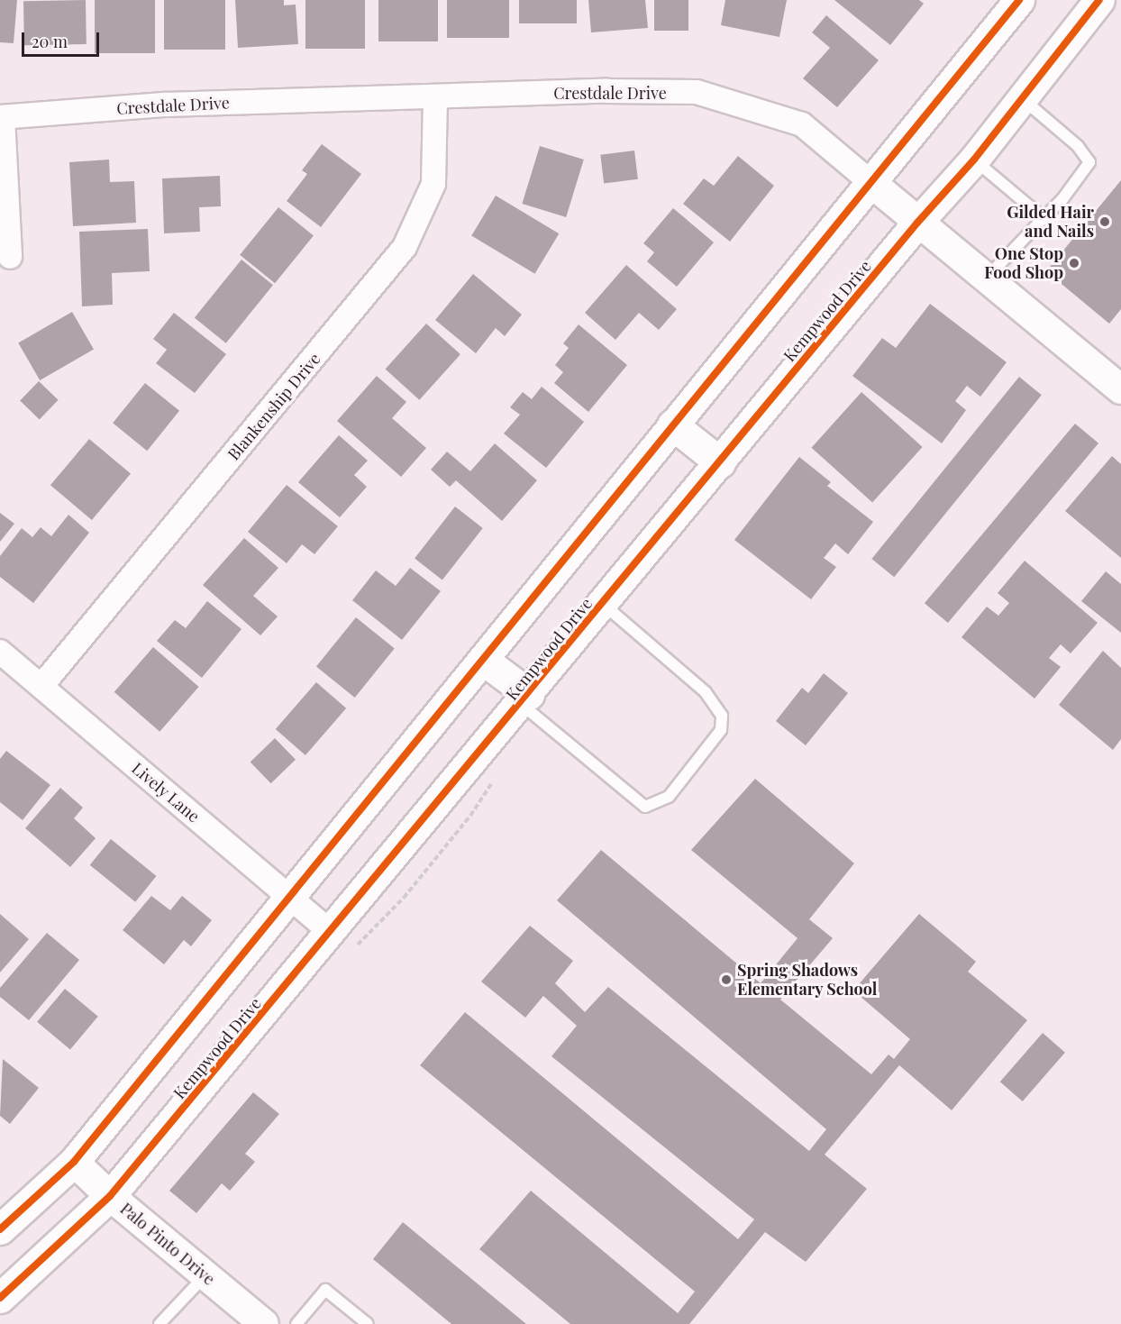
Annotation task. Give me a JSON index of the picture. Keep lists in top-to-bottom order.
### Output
{
  "streets": {
    "main road": ["Kempwood Drive"],
    "street": [
      "Crestdale Drive",
      "Blankenship Drive",
      "Lively Lane",
      "Palo Pinto Drive"
    ]
  },
  "crossings": [
    ["Crestdale Drive", "Kempwood Drive"],
    ["Crestdale Drive", "Blankenship Drive"],
    ["Kempwood Drive", "Lively Lane"],
    ["Kempwood Drive", "Palo Pinto Drive"],
    ["Blankenship Drive", "Lively Lane"]
  ],
  "places": ["Gilded Hair and Nails", "One Stop Food Shop", "Spring Shadows Elementary School"],
  "scale_bar": "20 m"
}
